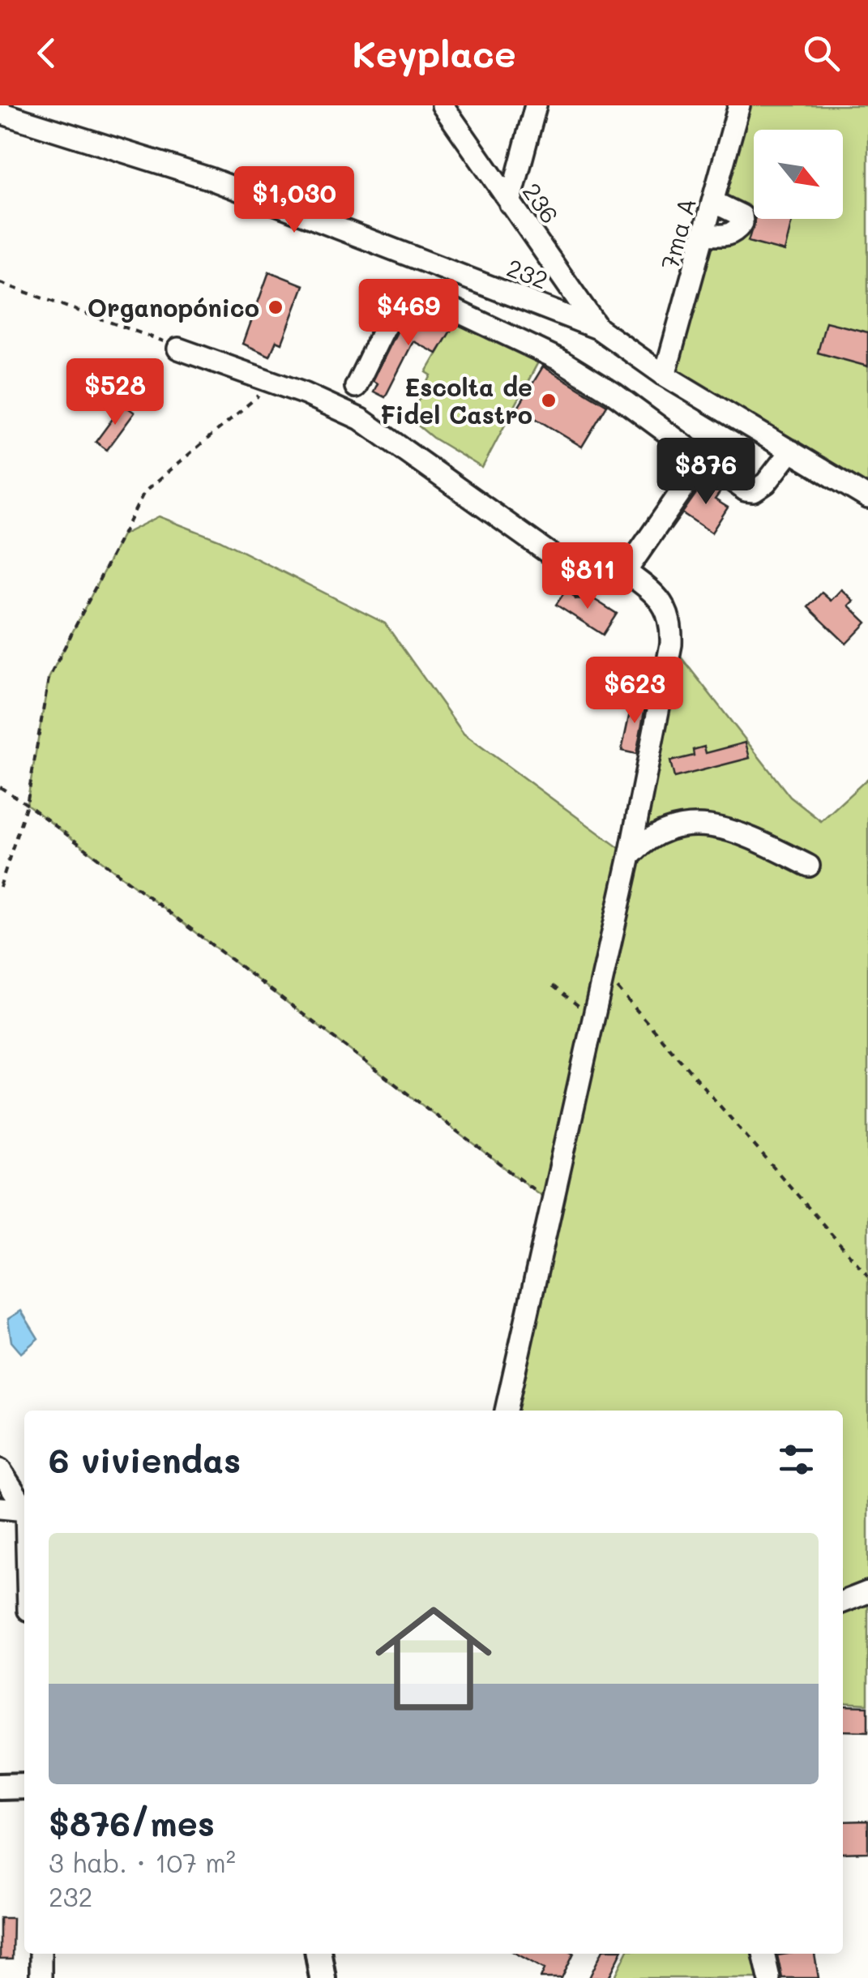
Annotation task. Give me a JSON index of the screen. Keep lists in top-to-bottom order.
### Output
{
  "streets": {
    "street": ["236", "7ma A", "232"]
  },
  "crossings": [
    ["236", "232"],
    ["7ma A", "232"]
  ],
  "places": ["Organopónico", "Escolta de Fidel Castro"],
  "north": "bottom right",
  "page": {
    "header": "Keyplace",
    "price": [
      "$1,030",
      "$469",
      "$528",
      "$876",
      "$811",
      "$623"
    ],
    "heading": "6 viviendas",
    "list": [
      {
        "name": "$876/mes",
        "note": "3 hab. · 107 m² · 232"
      }
    ]
  }
}
